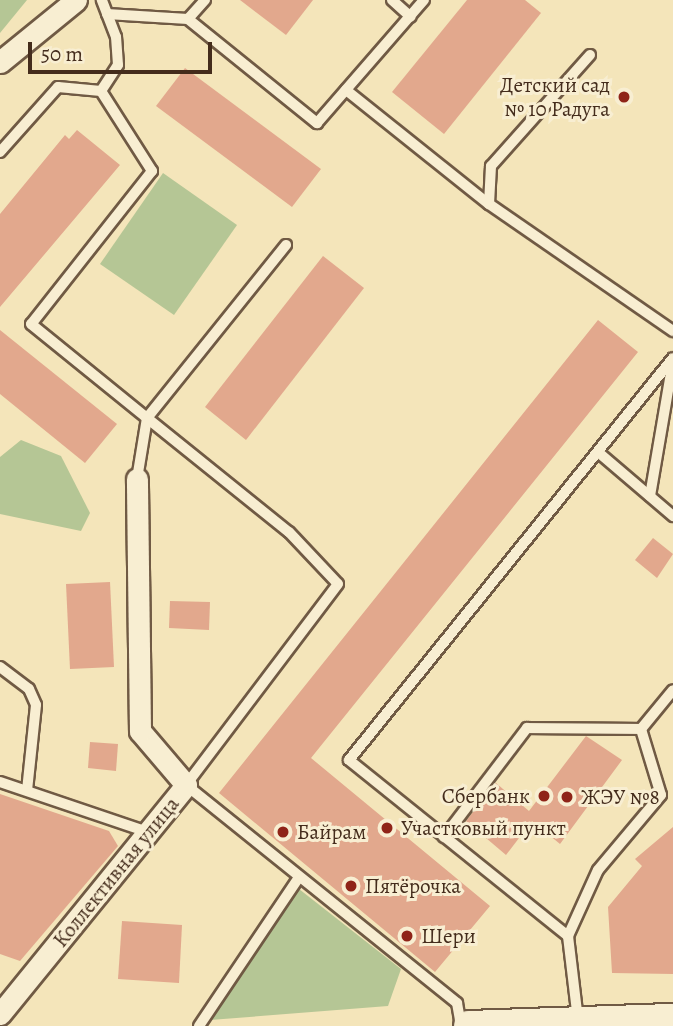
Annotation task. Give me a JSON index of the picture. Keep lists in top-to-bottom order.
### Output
{
  "streets": {
    "street": ["Коллективная улица"]
  },
  "places": [
    "Детский сад № 10 Радуга",
    "Сбербанк",
    "ЖЭУ №8",
    "Участковый пункт",
    "Байрам",
    "Пятёрочка",
    "Шери"
  ],
  "scale_bar": "50 m"
}
